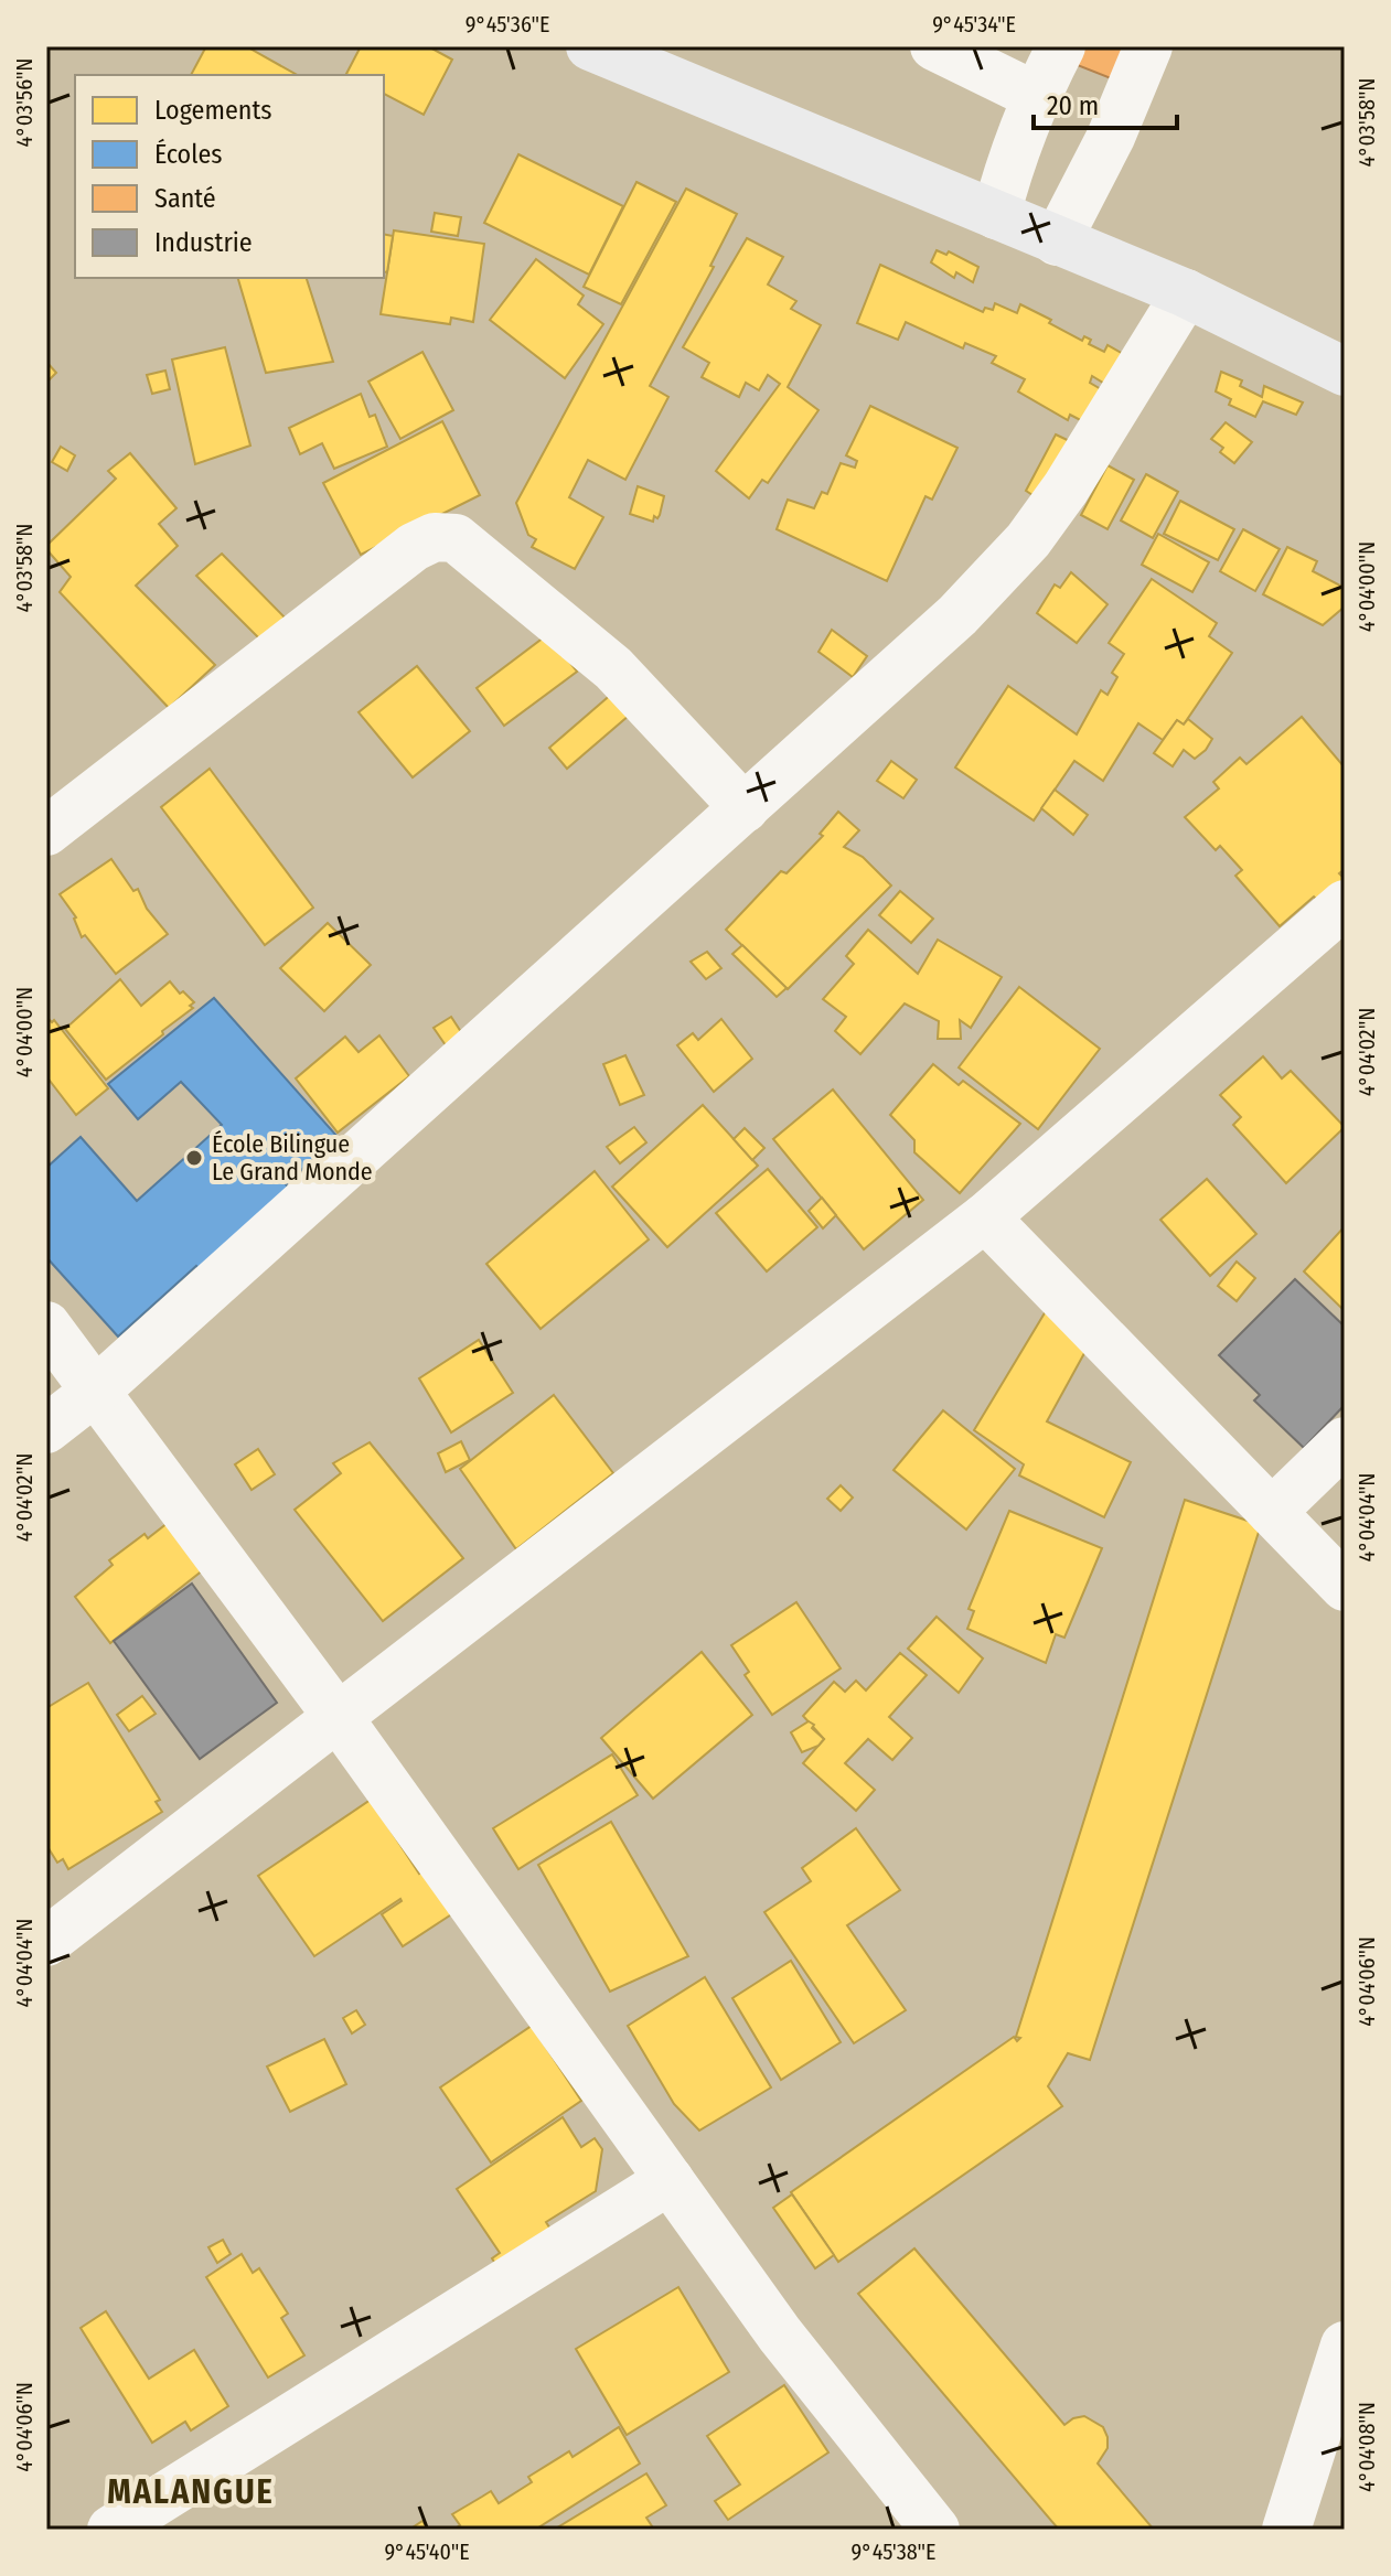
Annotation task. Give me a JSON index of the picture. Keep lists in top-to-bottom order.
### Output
{
  "districts": ["MALANGUE"],
  "places": ["École Bilingue Le Grand Monde"],
  "legend": [
    "Logements",
    "Écoles",
    "Santé",
    "Industrie"
  ],
  "scale_bar": "20 m",
  "coordinates": [
    "9°45'36\"E",
    "9°45'34\"E",
    "4°03'56\"N",
    "4°03'58\"N",
    "4°04'00\"N",
    "4°04'02\"N",
    "4°04'04\"N",
    "4°04'06\"N",
    "4°04'08\"N",
    "9°45'40\"E",
    "9°45'38\"E"
  ]
}
